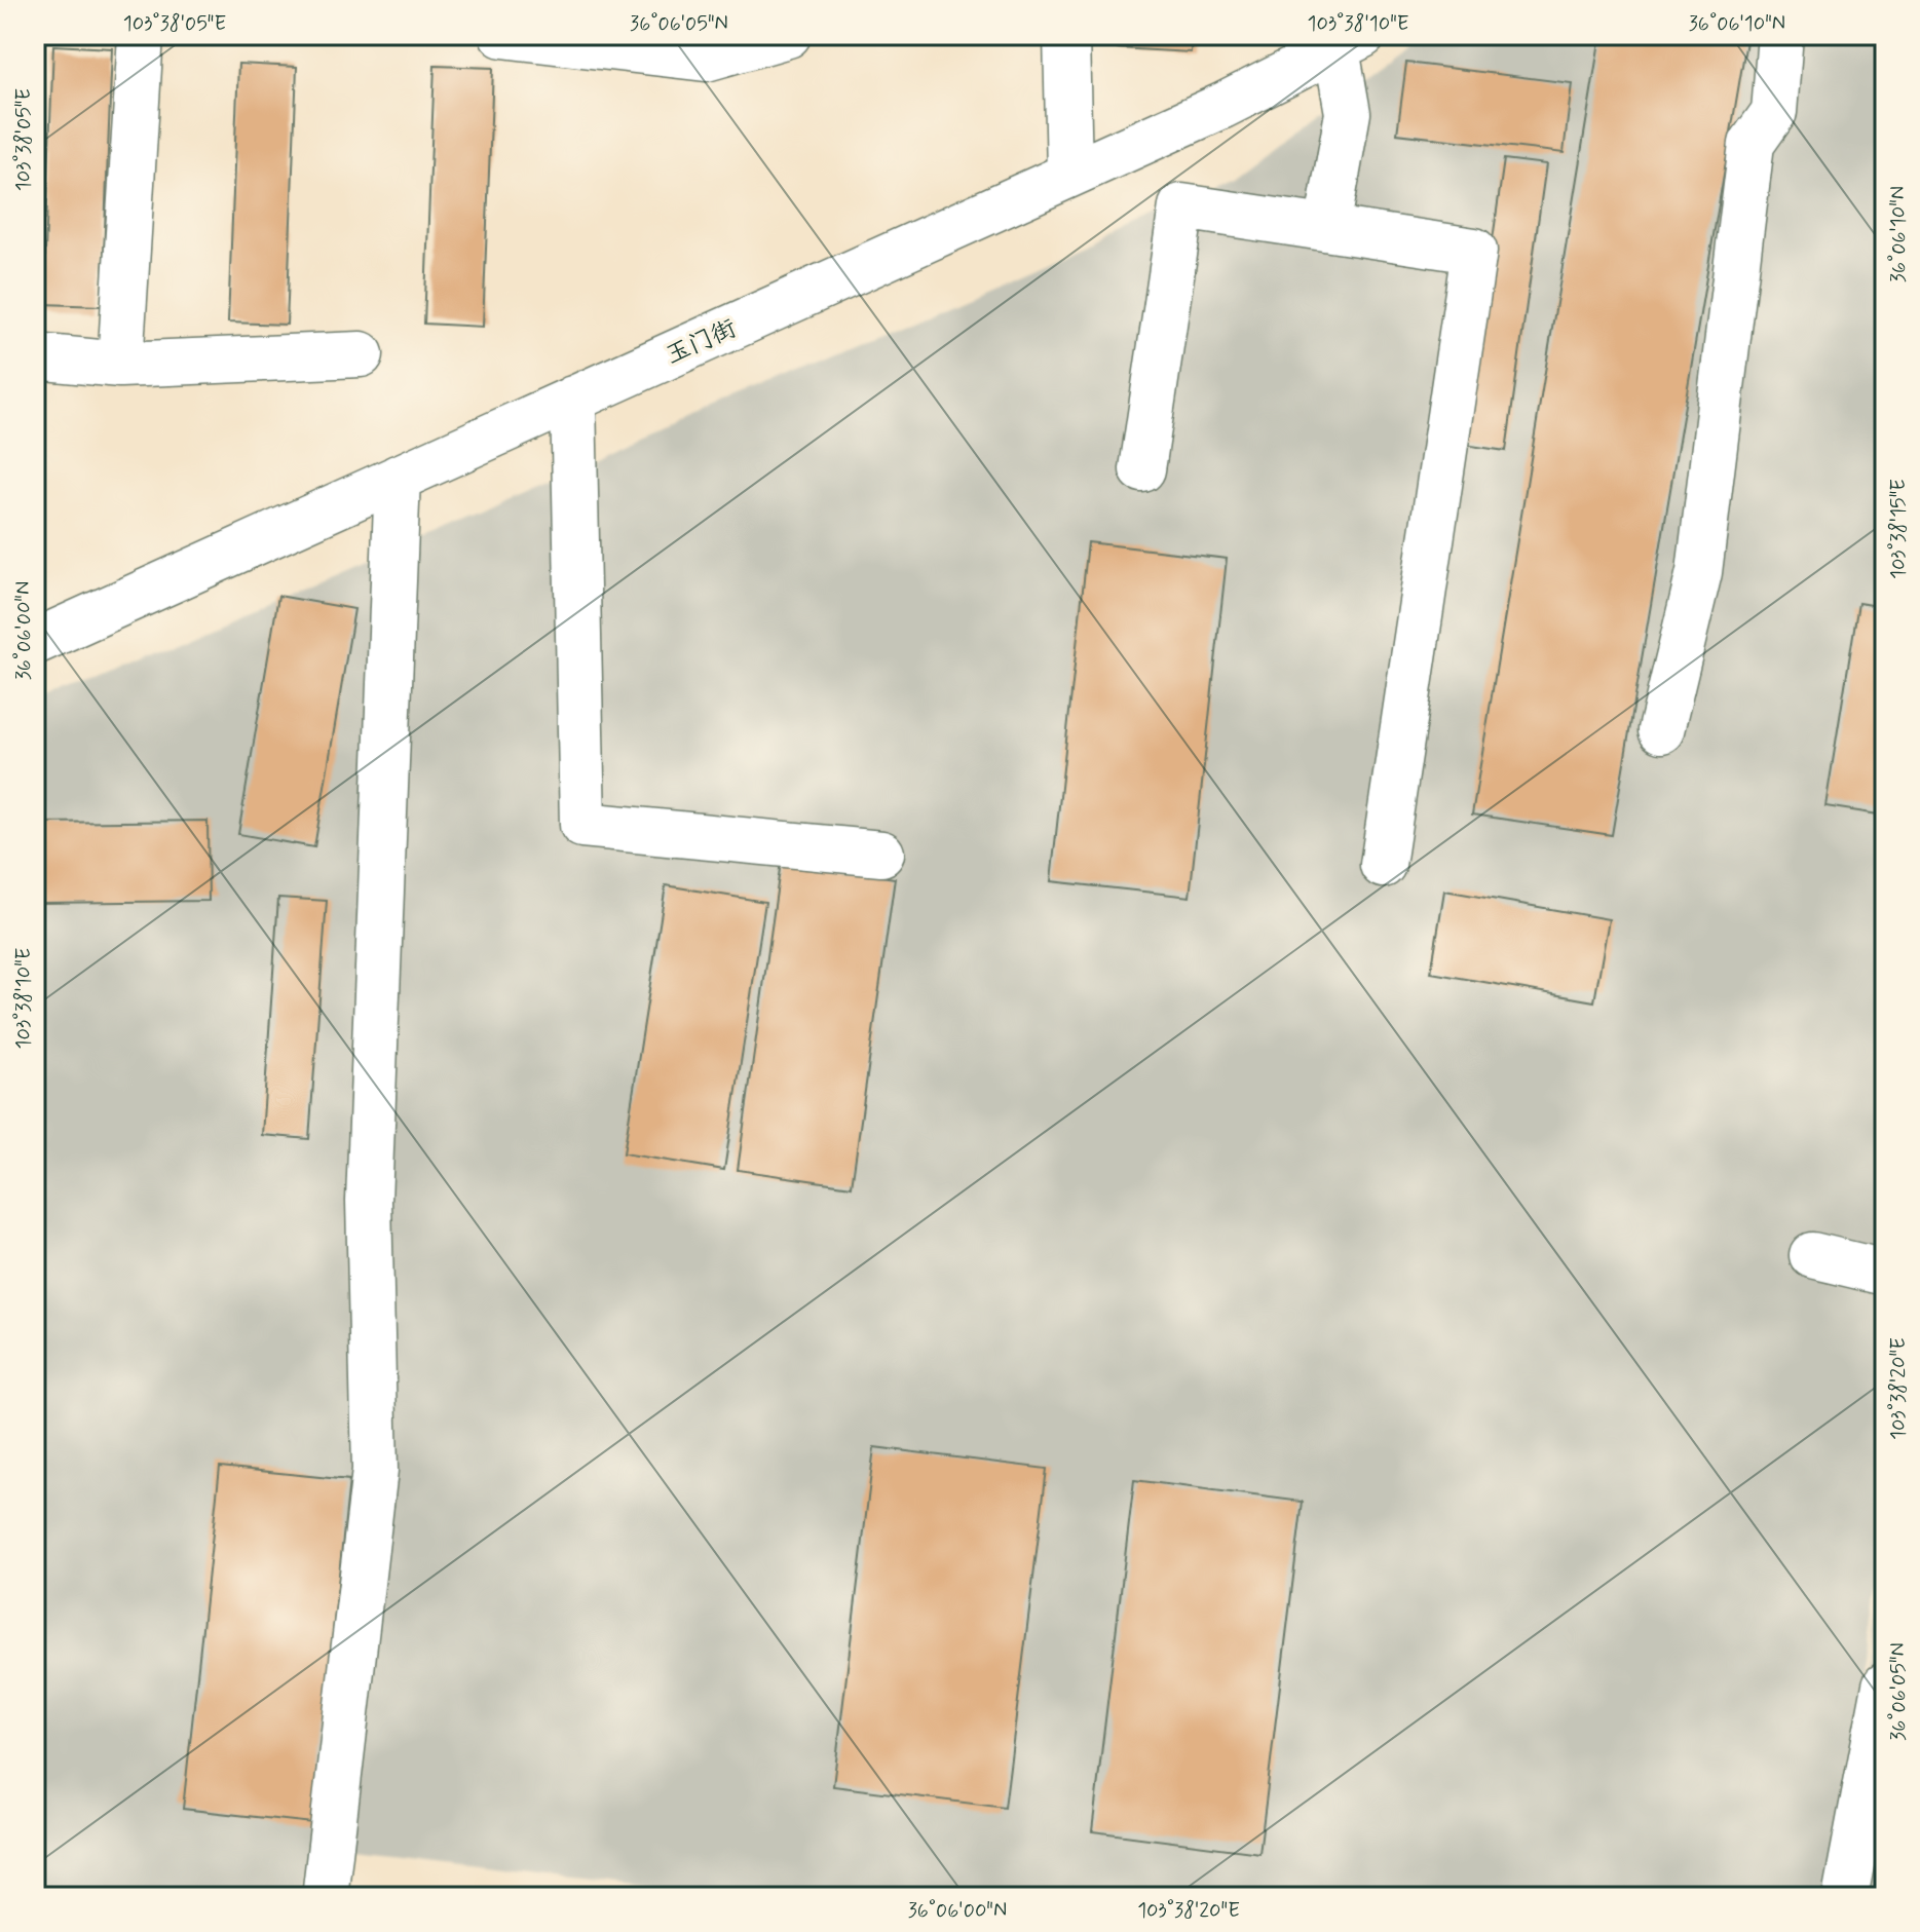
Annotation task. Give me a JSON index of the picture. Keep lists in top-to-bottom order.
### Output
{
  "streets": {
    "street": ["玉门街"]
  },
  "coordinates": [
    "103°38'05\"E",
    "36°06'05\"N",
    "103°38'10\"E",
    "36°06'10\"N",
    "103°38'15\"E",
    "36°06'00\"N",
    "103°38'20\"E"
  ]
}
